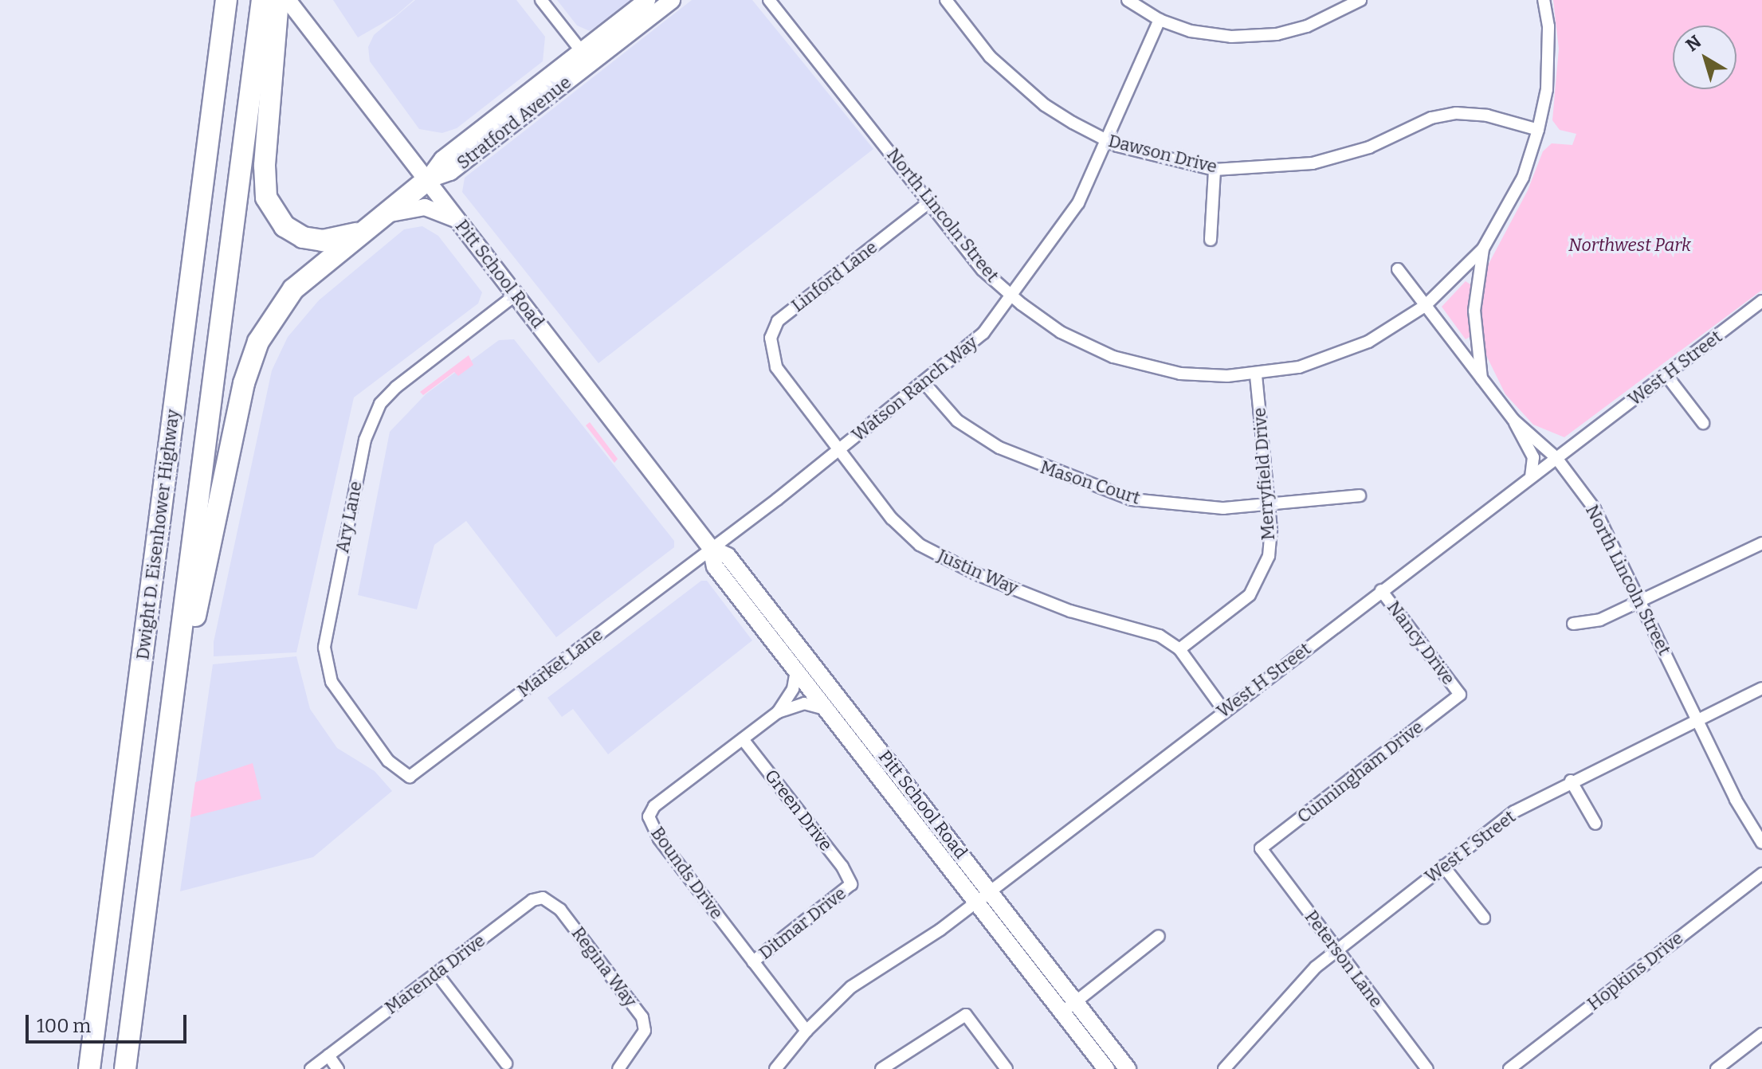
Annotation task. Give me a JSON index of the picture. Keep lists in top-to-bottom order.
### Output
{
  "streets": {
    "highway": ["Dwight D. Eisenhower Highway"],
    "main road": ["Stratford Avenue", "Pitt School Road"],
    "street": [
      "Dawson Drive",
      "North Lincoln Street",
      "Linford Lane",
      "West H Street",
      "Watson Ranch Way",
      "Merryfield Drive",
      "Mason Court",
      "Ary Lane",
      "Justin Way",
      "Nancy Drive",
      "Market Lane",
      "Cunningham Drive",
      "Green Drive",
      "West F Street",
      "Bounds Drive",
      "Ditmar Drive",
      "Peterson Lane",
      "Regina Way",
      "Hopkins Drive",
      "Marenda Drive"
    ]
  },
  "crossings": [
    ["Stratford Avenue", "Pitt School Road"],
    ["Dawson Drive", "Watson Ranch Way"],
    ["North Lincoln Street", "Linford Lane"],
    ["North Lincoln Street", "West H Street"],
    ["North Lincoln Street", "Watson Ranch Way"],
    ["North Lincoln Street", "Merryfield Drive"],
    ["North Lincoln Street", "West F Street"],
    ["Pitt School Road", "West H Street"],
    ["Pitt School Road", "Watson Ranch Way"],
    ["Pitt School Road", "Ary Lane"],
    ["Pitt School Road", "Market Lane"],
    ["Pitt School Road", "Bounds Drive"],
    ["Linford Lane", "Justin Way"],
    ["West H Street", "Justin Way"],
    ["West H Street", "Nancy Drive"],
    ["West H Street", "Bounds Drive"],
    ["Watson Ranch Way", "Mason Court"],
    ["Watson Ranch Way", "Justin Way"],
    ["Watson Ranch Way", "Market Lane"],
    ["Merryfield Drive", "Mason Court"],
    ["Merryfield Drive", "Justin Way"],
    ["Ary Lane", "Market Lane"],
    ["Nancy Drive", "Cunningham Drive"],
    ["Cunningham Drive", "Peterson Lane"],
    ["Green Drive", "Bounds Drive"],
    ["Green Drive", "Ditmar Drive"],
    ["West F Street", "Peterson Lane"],
    ["Bounds Drive", "Ditmar Drive"],
    ["Regina Way", "Marenda Drive"]
  ],
  "parks": ["Northwest Park"],
  "scale_bar": "100 m",
  "north": "top left"
}
